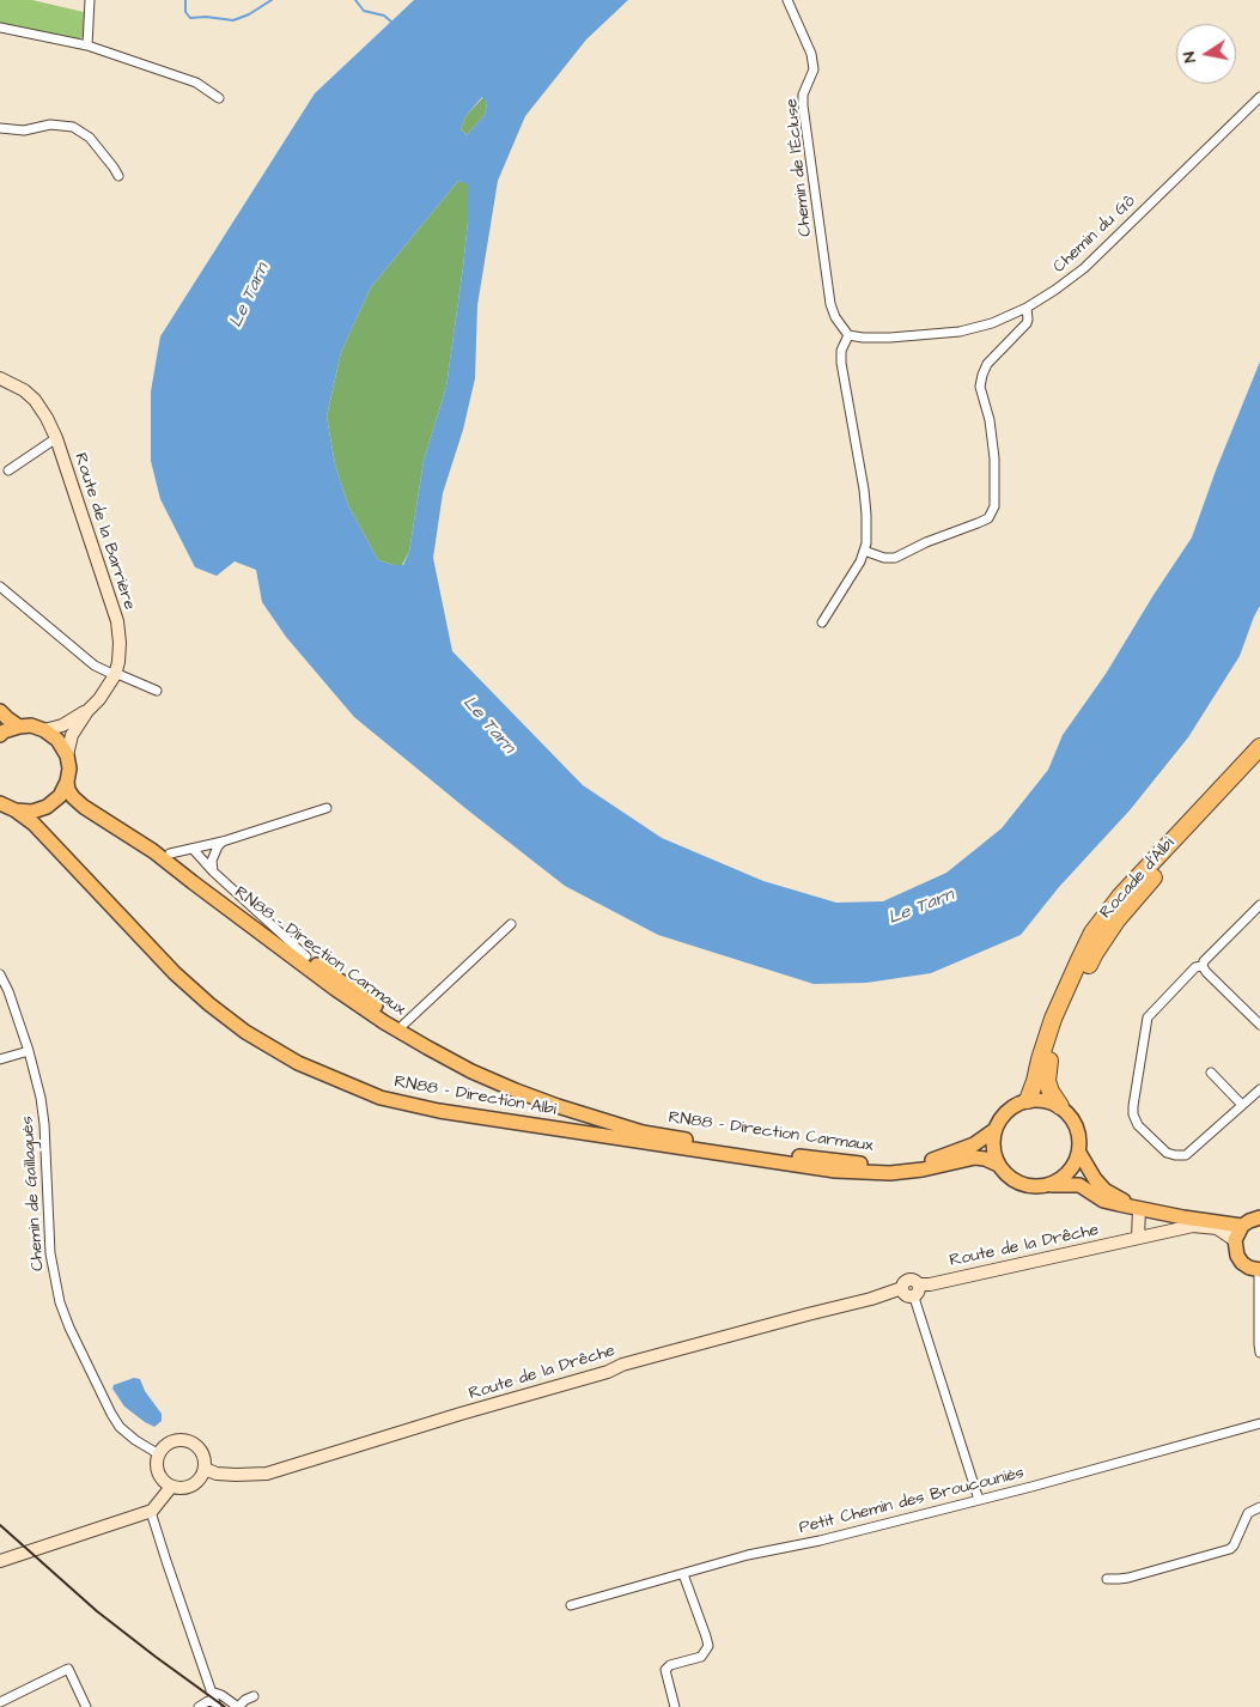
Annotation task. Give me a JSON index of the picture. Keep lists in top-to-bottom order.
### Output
{
  "streets": {
    "highway": ["Rocade d'Albi"],
    "main road": ["RN88 - Direction Carmaux", "RN88 - Direction Albi"],
    "street": [
      "Chemin de l'Écluse",
      "Chemin du Gô",
      "Route de la Barrière",
      "Chemin de Gaillaguès",
      "Route de la Drêche",
      "Petit Chemin des Broucouniès"
    ]
  },
  "crossings": [
    ["Chemin de l'Écluse", "Chemin du Gô"],
    ["Rocade d'Albi", "RN88 - Direction Carmaux"],
    ["Rocade d'Albi", "RN88 - Direction Albi"],
    ["RN88 - Direction Carmaux", "RN88 - Direction Albi"],
    ["Chemin de Gaillaguès", "Route de la Drêche"]
  ],
  "water": ["Le Tarn"],
  "north": "left"
}
